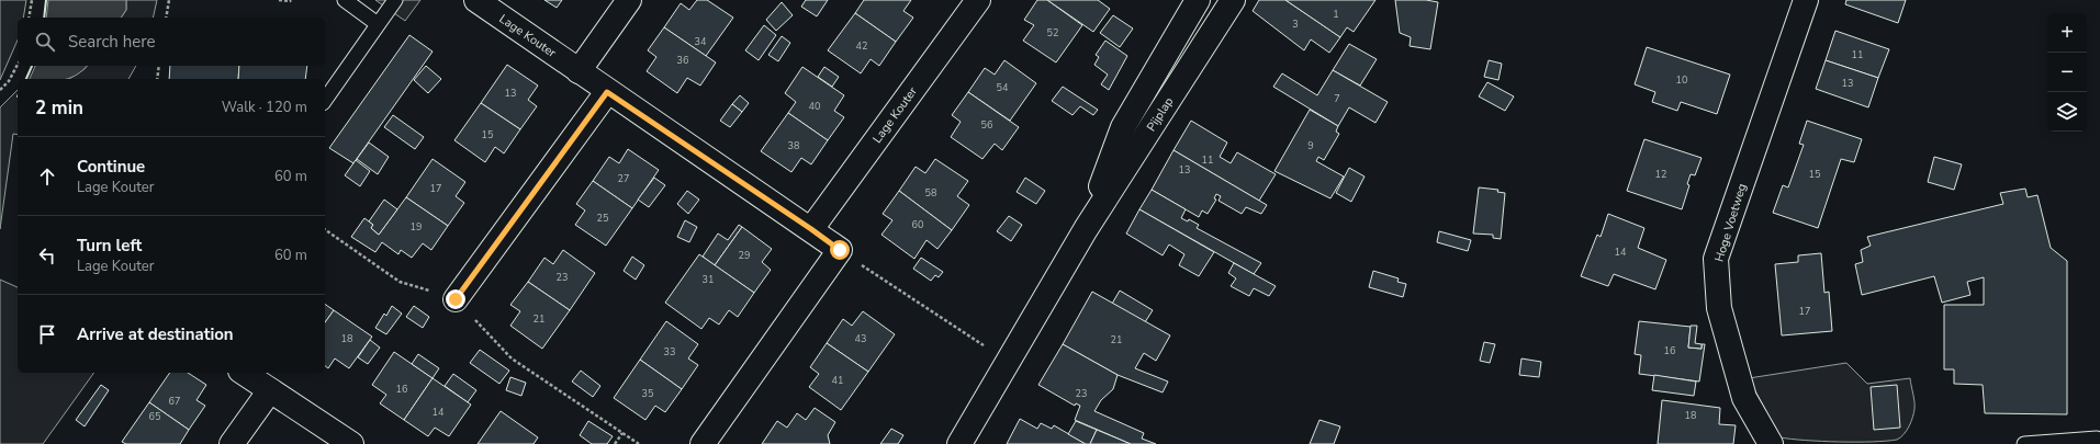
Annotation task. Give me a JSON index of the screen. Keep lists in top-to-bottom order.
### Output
{
  "streets": {
    "street": ["Lage Kouter", "Pijplap", "Hoge Voetweg"]
  },
  "house_numbers": [
    "1",
    "3",
    "52",
    "34",
    "42",
    "11",
    "36",
    "10",
    "13",
    "54",
    "13",
    "7",
    "40",
    "56",
    "15",
    "38",
    "9",
    "11",
    "13",
    "12",
    "15",
    "27",
    "17",
    "58",
    "25",
    "60",
    "19",
    "14",
    "29",
    "23",
    "31",
    "17",
    "21",
    "18",
    "43",
    "21",
    "16",
    "33",
    "41",
    "16",
    "35",
    "23",
    "67",
    "14",
    "18",
    "65"
  ],
  "page": {
    "map_buttons": ["+", "−"],
    "search": "Search here",
    "heading": ["2 min", "Walk · 120 m"],
    "list": [
      ["Continue", "Lage Kouter", "60 m"],
      ["Turn left", "Lage Kouter", "60 m"],
      "Arrive at destination"
    ]
  }
}
